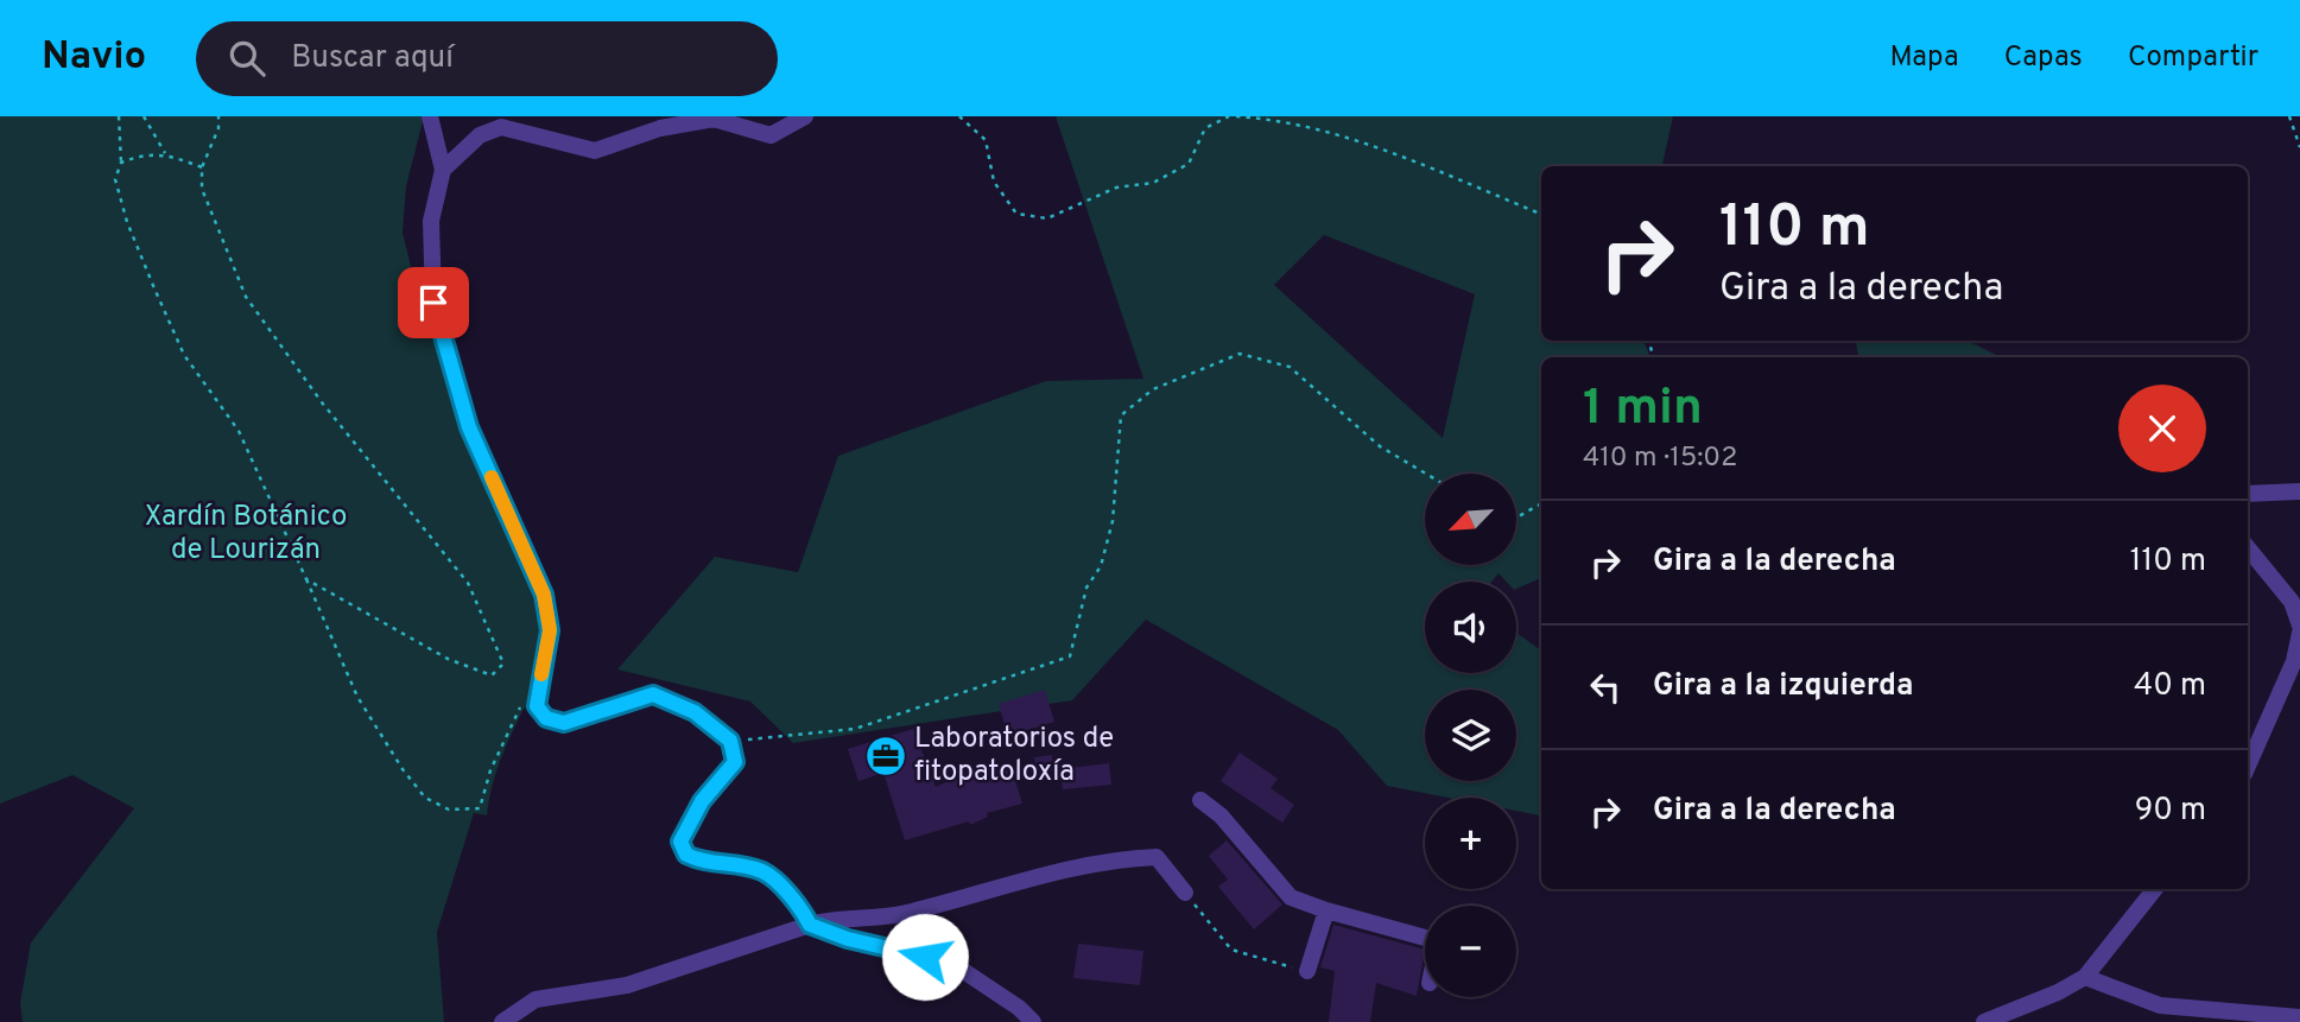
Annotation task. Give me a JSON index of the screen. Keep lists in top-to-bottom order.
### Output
{
  "parks": ["Xardín Botánico de Lourizán"],
  "places": {
    "office": ["Laboratorios de fitopatoloxía"]
  },
  "north": "bottom left",
  "page": {
    "header": "Navio",
    "search": "Buscar aquí",
    "nav": ["Mapa", "Capas", "Compartir"],
    "turn": ["110 m", "Gira a la derecha"],
    "heading": ["1 min", "410 m · 15:02"],
    "map_buttons": ["+", "−"],
    "list": [
      {
        "name": "Gira a la derecha",
        "value": "110 m"
      },
      {
        "name": "Gira a la izquierda",
        "value": "40 m"
      },
      {
        "name": "Gira a la derecha",
        "value": "90 m"
      }
    ]
  }
}
